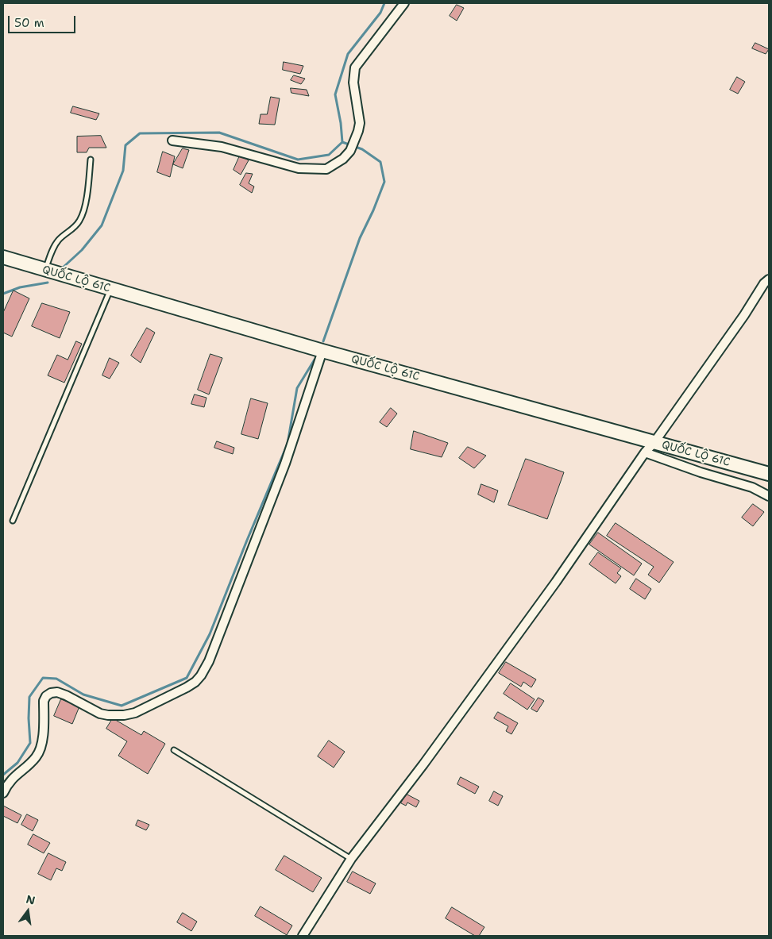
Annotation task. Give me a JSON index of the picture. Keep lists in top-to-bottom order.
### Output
{
  "streets": {
    "highway": ["QUỐC LỘ 61C"]
  },
  "scale_bar": "50 m",
  "north": "top"
}
